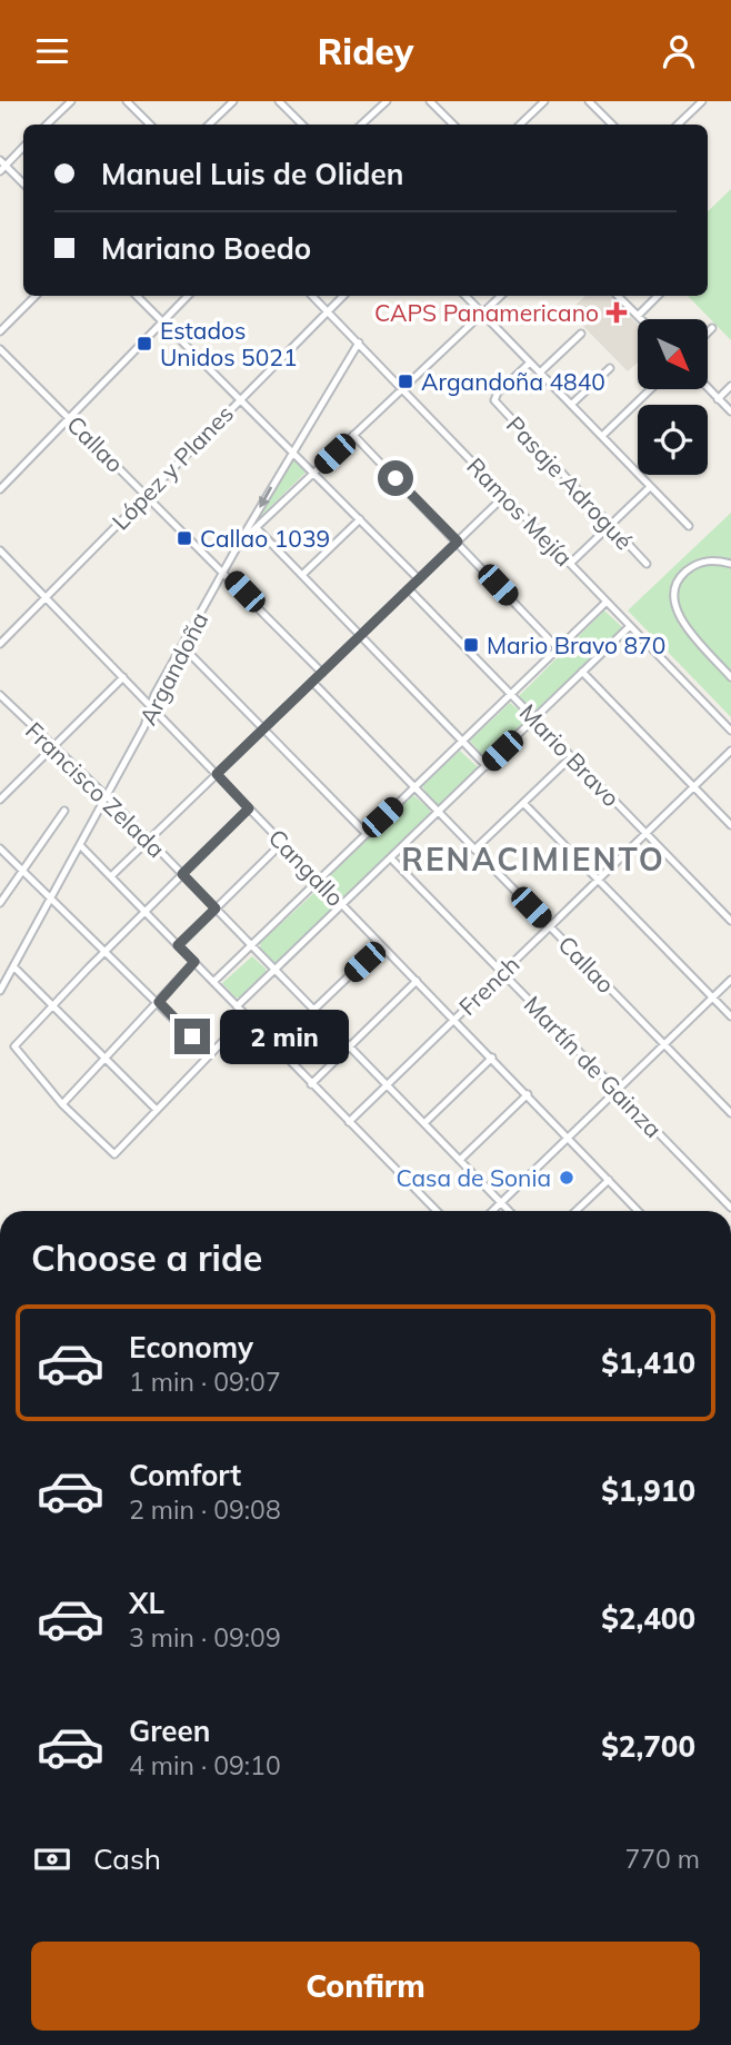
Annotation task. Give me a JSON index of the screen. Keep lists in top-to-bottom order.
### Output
{
  "streets": {
    "street": [
      "Callao",
      "López y Planes",
      "Pasaje Adrogué",
      "Ramos Mejía",
      "Argandoña",
      "Mario Bravo",
      "Francisco Zelada",
      "Cangallo",
      "French",
      "Martín de Gainza"
    ]
  },
  "crossings": [
    ["Callao", "López y Planes"],
    ["Callao", "Argandoña"],
    ["Callao", "French"],
    ["López y Planes", "Ramos Mejía"],
    ["López y Planes", "Cangallo"],
    ["Ramos Mejía", "Argandoña"],
    ["Argandoña", "Francisco Zelada"],
    ["Argandoña", "Cangallo"],
    ["Mario Bravo", "French"],
    ["Francisco Zelada", "French"],
    ["Cangallo", "French"],
    ["French", "Martín de Gainza"]
  ],
  "districts": ["RENACIMIENTO"],
  "places": {
    "health": ["CAPS Panamericano"],
    "transit": [
      "Estados Unidos 5021",
      "Argandoña 4840",
      "Callao 1039",
      "Mario Bravo 870"
    ],
    "other": ["Casa de Sonia"]
  },
  "north": "bottom right",
  "page": {
    "header": "Ridey",
    "banner": ["Manuel Luis de Oliden", "Mariano Boedo"],
    "bubble": "2 min",
    "heading": "Choose a ride",
    "list": [
      {
        "name": "Economy",
        "note": "1 min · 09:07",
        "value": "$1,410"
      },
      {
        "name": "Comfort",
        "note": "2 min · 09:08",
        "value": "$1,910"
      },
      {
        "name": "XL",
        "note": "3 min · 09:09",
        "value": "$2,400"
      },
      {
        "name": "Green",
        "note": "4 min · 09:10",
        "value": "$2,700"
      }
    ],
    "pay": ["Cash", "770 m"],
    "buttons": "Confirm"
  }
}
